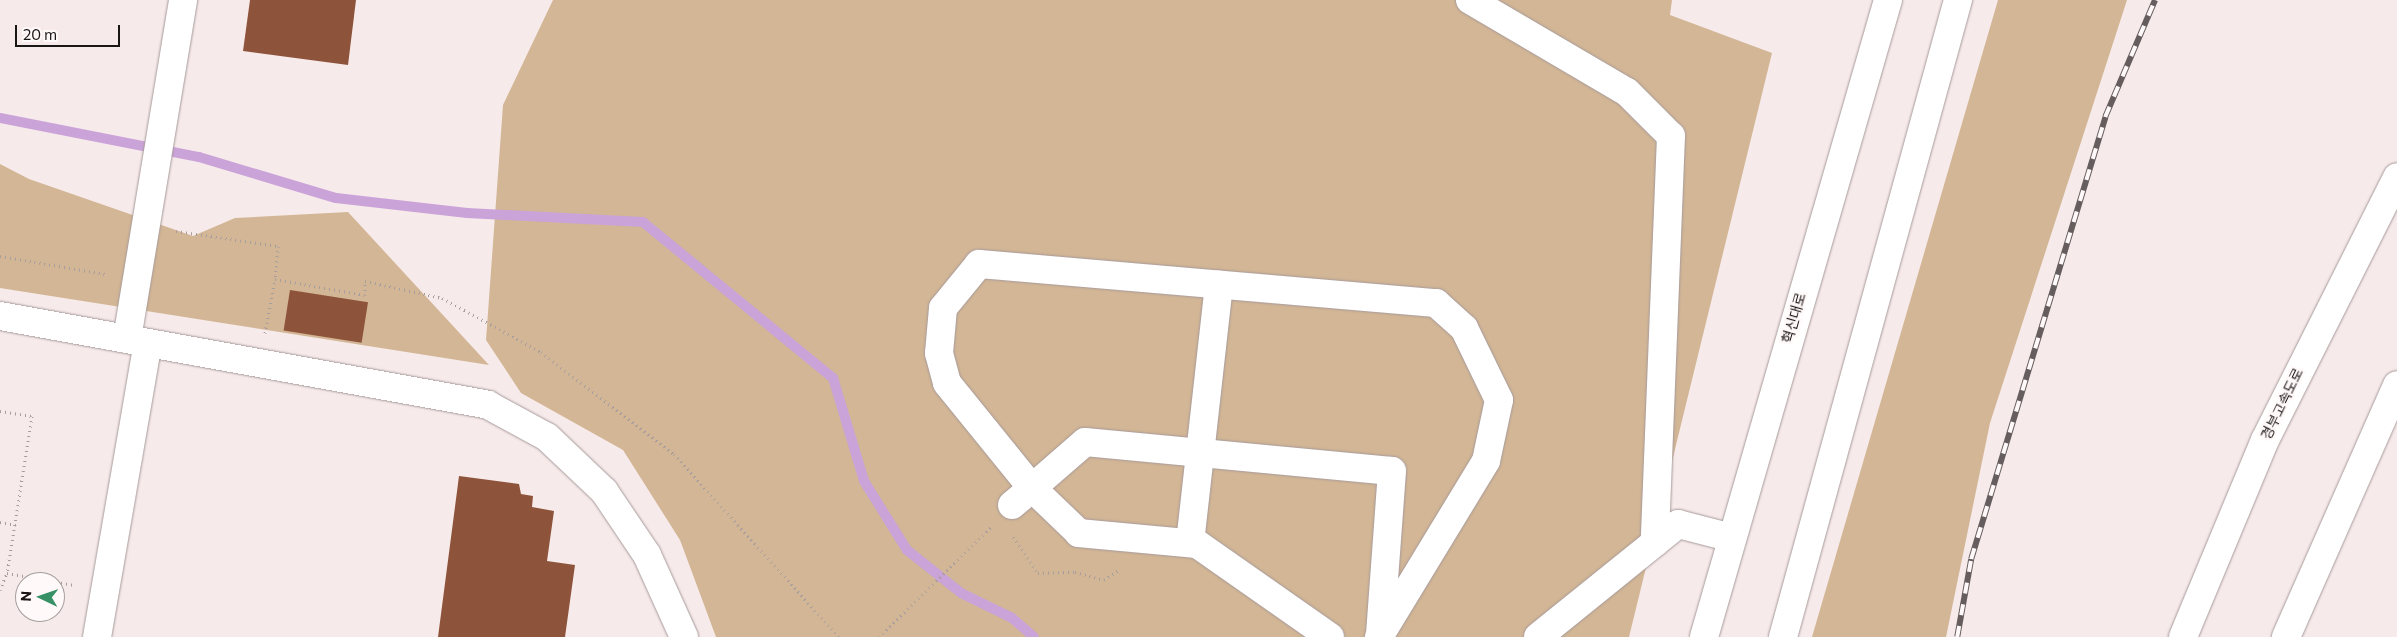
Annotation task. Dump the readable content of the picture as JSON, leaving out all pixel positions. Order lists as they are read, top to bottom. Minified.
{"streets":{"main road":["혁신대로","경부고속도로"]},"scale_bar":"20 m","north":"left"}
